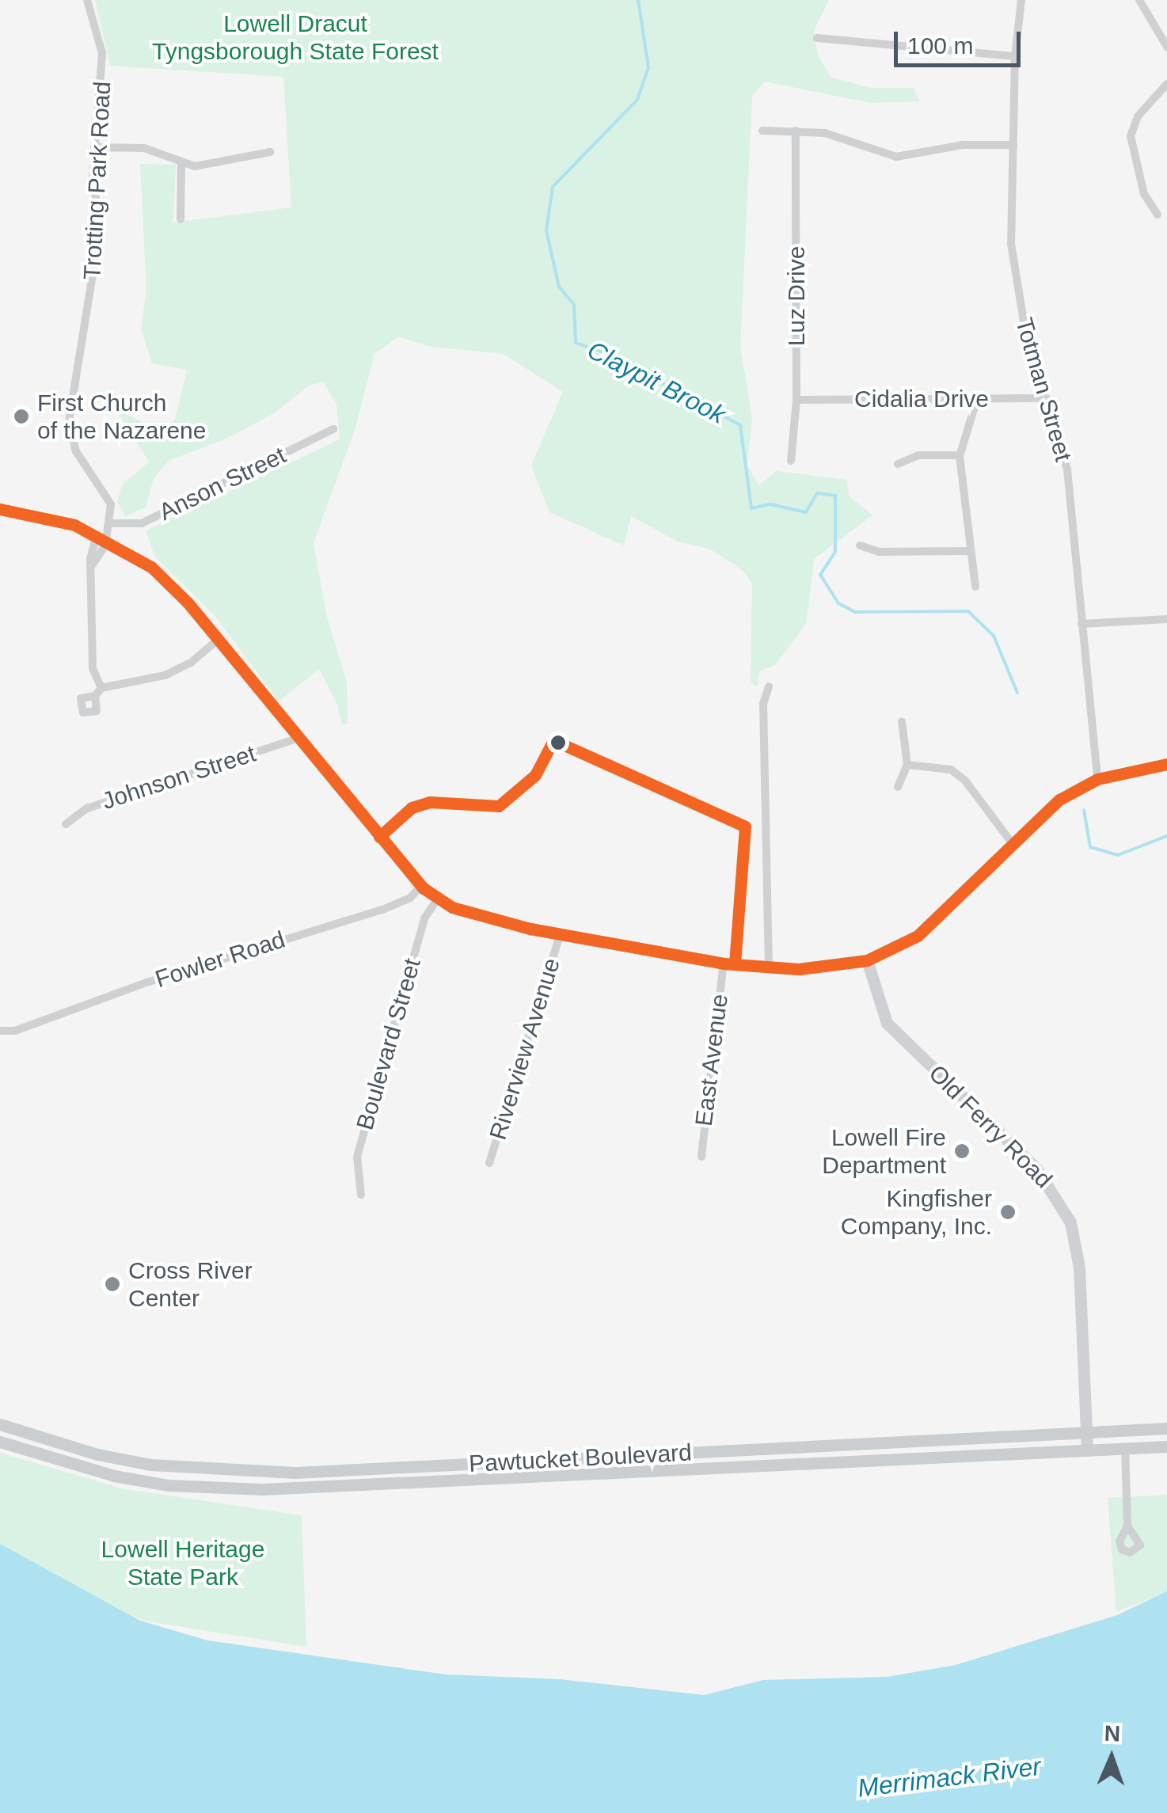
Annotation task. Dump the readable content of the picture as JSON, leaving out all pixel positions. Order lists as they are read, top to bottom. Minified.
{"streets":{"main road":["Old Ferry Road","Pawtucket Boulevard"],"street":["Trotting Park Road","Luz Drive","Totman Street","Cidalia Drive","Anson Street","Johnson Street","Fowler Road","Boulevard Street","Riverview Avenue","East Avenue"]},"crossings":[["Trotting Park Road","Anson Street"],["Luz Drive","Cidalia Drive"],["Totman Street","Cidalia Drive"],["Old Ferry Road","Pawtucket Boulevard"]],"water":["Claypit Brook","Merrimack River"],"parks":["Lowell Dracut Tyngsborough State Forest","Lowell Heritage State Park"],"places":["First Church of the Nazarene","Lowell Fire Department","Kingfisher Company, Inc.","Cross River Center"],"scale_bar":"100 m","north":"top"}
